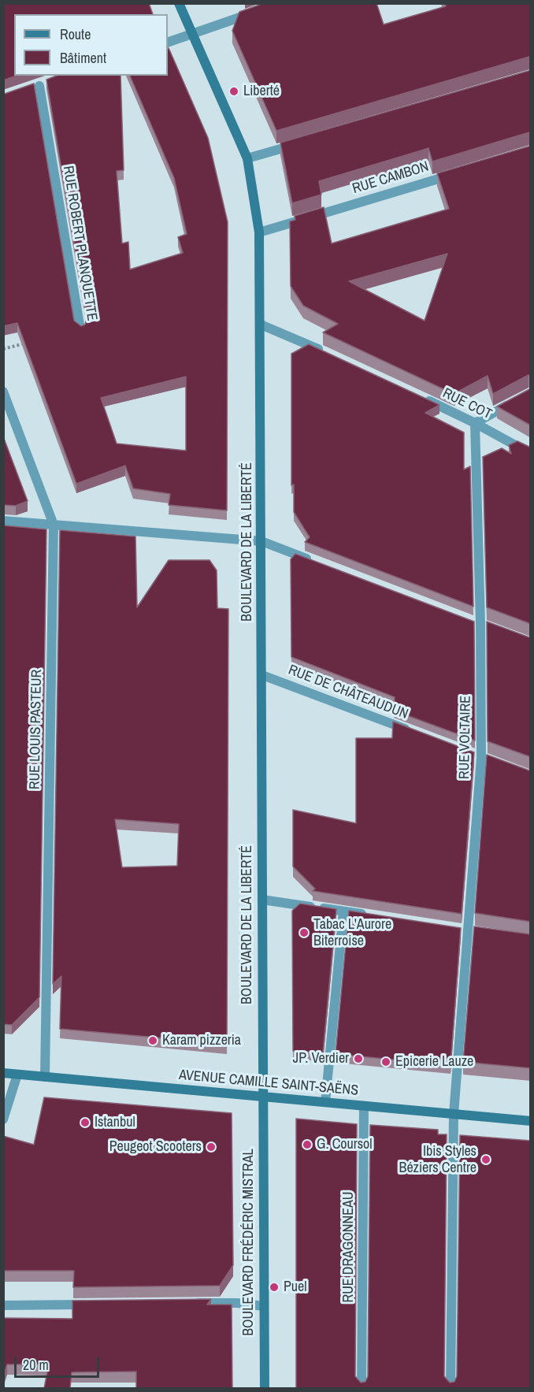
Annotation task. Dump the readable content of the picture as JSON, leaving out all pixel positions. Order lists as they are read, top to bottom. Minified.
{"streets":{"main road":["BOULEVARD DE LA LIBERTÉ","AVENUE CAMILLE SAINT-SAËNS","BOULEVARD FRÉDÉRIC MISTRAL"],"street":["RUE CAMBON","RUE ROBERT PLANQUETTE","RUE COT","RUE DE CHÂTEAUDUN","RUE LOUIS PASTEUR","RUE VOLTAIRE","RUE DRAGONNEAU"]},"crossings":[["RUE CAMBON","BOULEVARD DE LA LIBERTÉ"],["RUE COT","RUE VOLTAIRE"],["BOULEVARD DE LA LIBERTÉ","RUE DE CHÂTEAUDUN"],["BOULEVARD DE LA LIBERTÉ","AVENUE CAMILLE SAINT-SAËNS"],["BOULEVARD DE LA LIBERTÉ","BOULEVARD FRÉDÉRIC MISTRAL"],["RUE LOUIS PASTEUR","AVENUE CAMILLE SAINT-SAËNS"],["RUE VOLTAIRE","AVENUE CAMILLE SAINT-SAËNS"],["AVENUE CAMILLE SAINT-SAËNS","BOULEVARD FRÉDÉRIC MISTRAL"],["AVENUE CAMILLE SAINT-SAËNS","RUE DRAGONNEAU"]],"places":["Liberté","Tabac L'Aurore Biterroise","Karam pizzeria","JP. Verdier","Epicerie Lauze","Istanbul","G. Coursol","Peugeot Scooters","Ibis Styles Béziers Centre","Puel"],"legend":["Route","Bâtiment"],"scale_bar":"20 m"}
